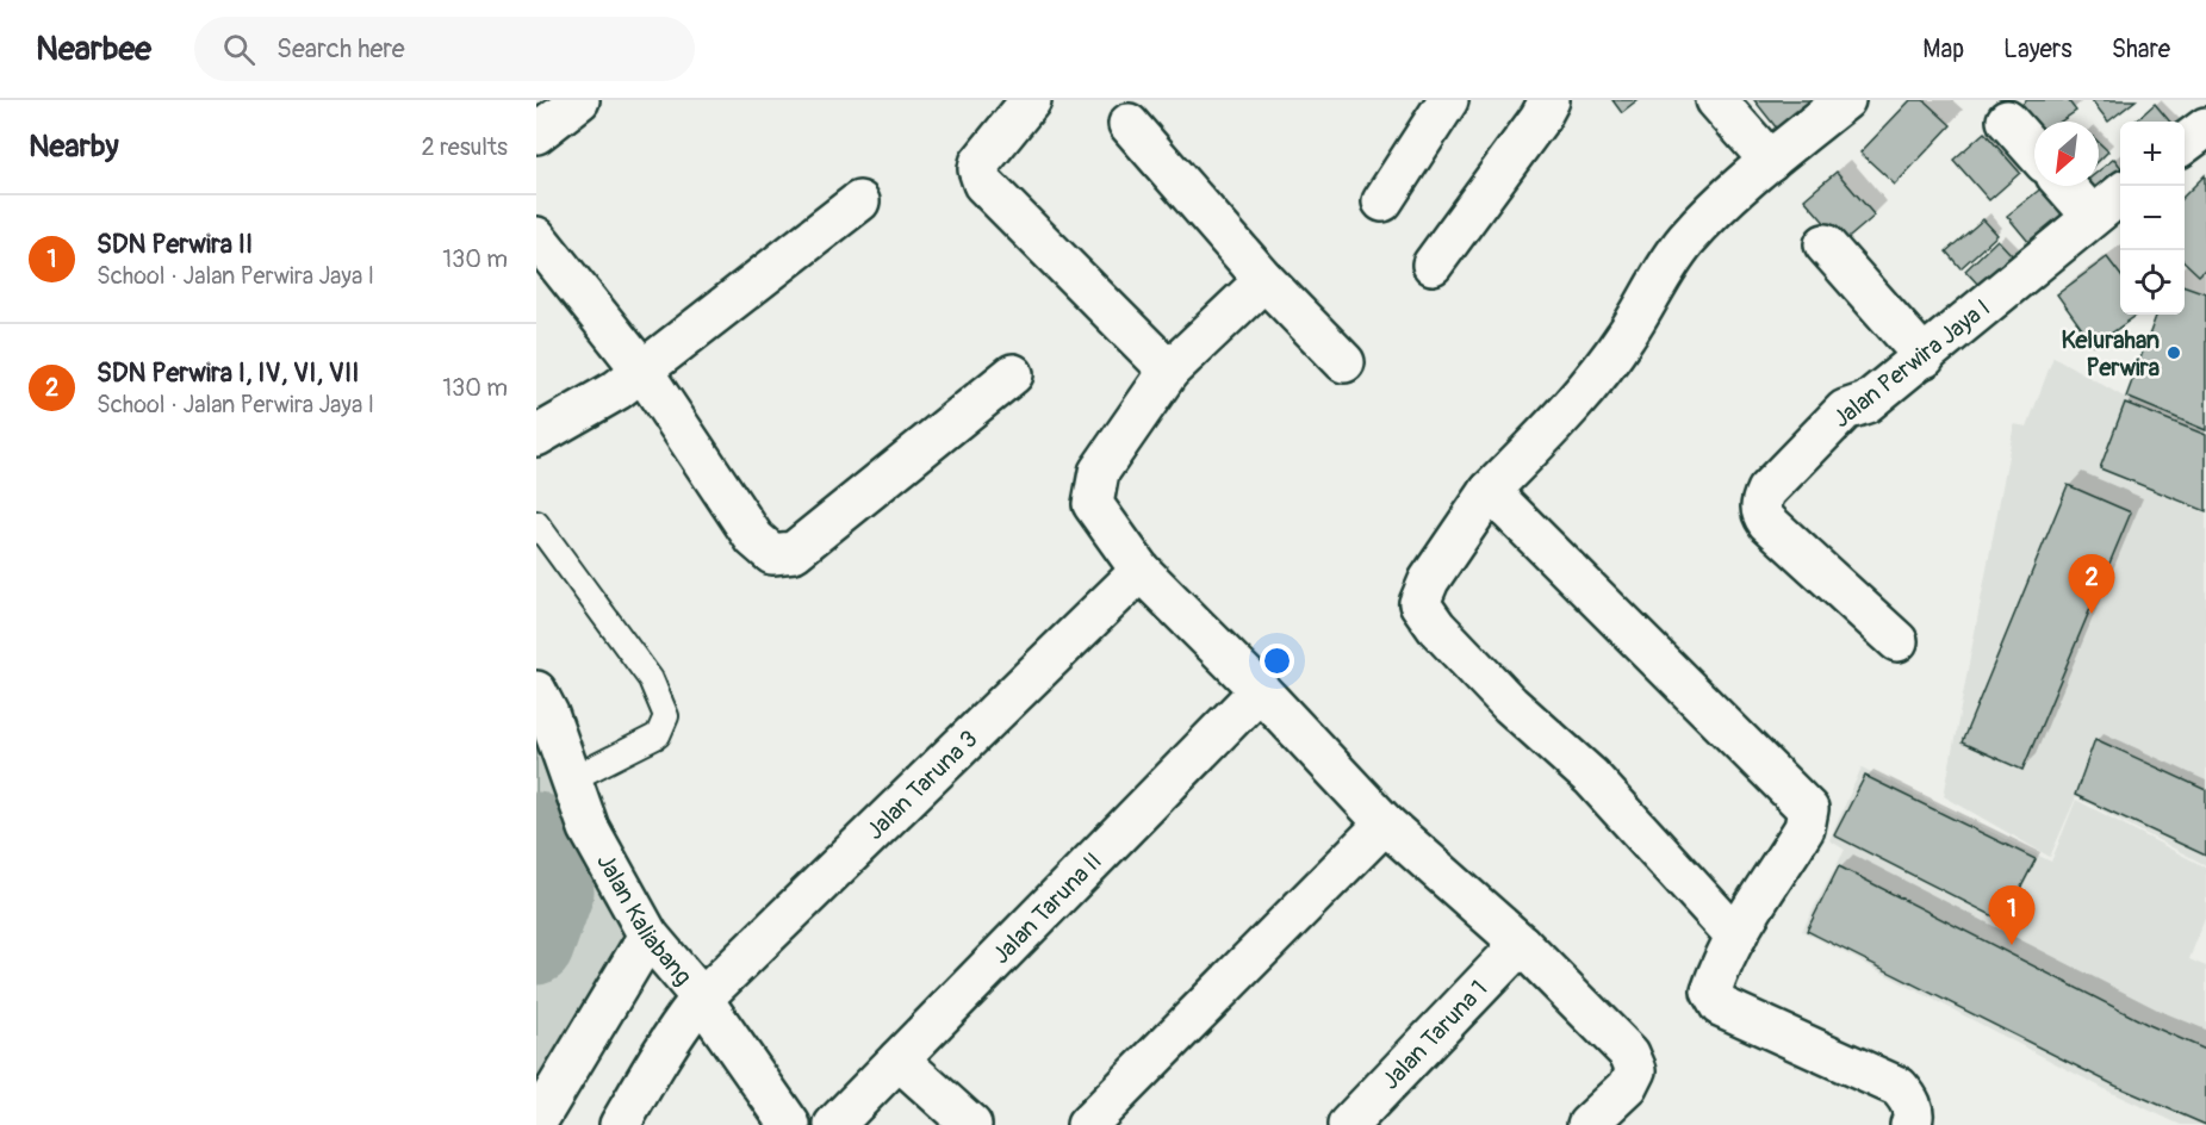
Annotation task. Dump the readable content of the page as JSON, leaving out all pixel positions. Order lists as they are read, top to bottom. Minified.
{"streets":{"street":["Jalan Perwira Jaya I","Jalan Taruna 3","Jalan Taruna II","Jalan Kaliabang","Jalan Taruna 1"]},"crossings":[["Jalan Taruna 3","Jalan Kaliabang"]],"places":["Kelurahan Perwira"],"north":"bottom left","page":{"header":"Nearbee","search":"Search here","nav":["Map","Layers","Share"],"heading":["Nearby","2 results"],"map_buttons":["+","−"],"list":[{"mark":"1","name":"SDN Perwira II","note":"School · Jalan Perwira Jaya I","value":"130 m"},{"mark":"2","name":"SDN Perwira I, IV, VI, VII","note":"School · Jalan Perwira Jaya I","value":"130 m"}],"pins":["2","1"]}}
